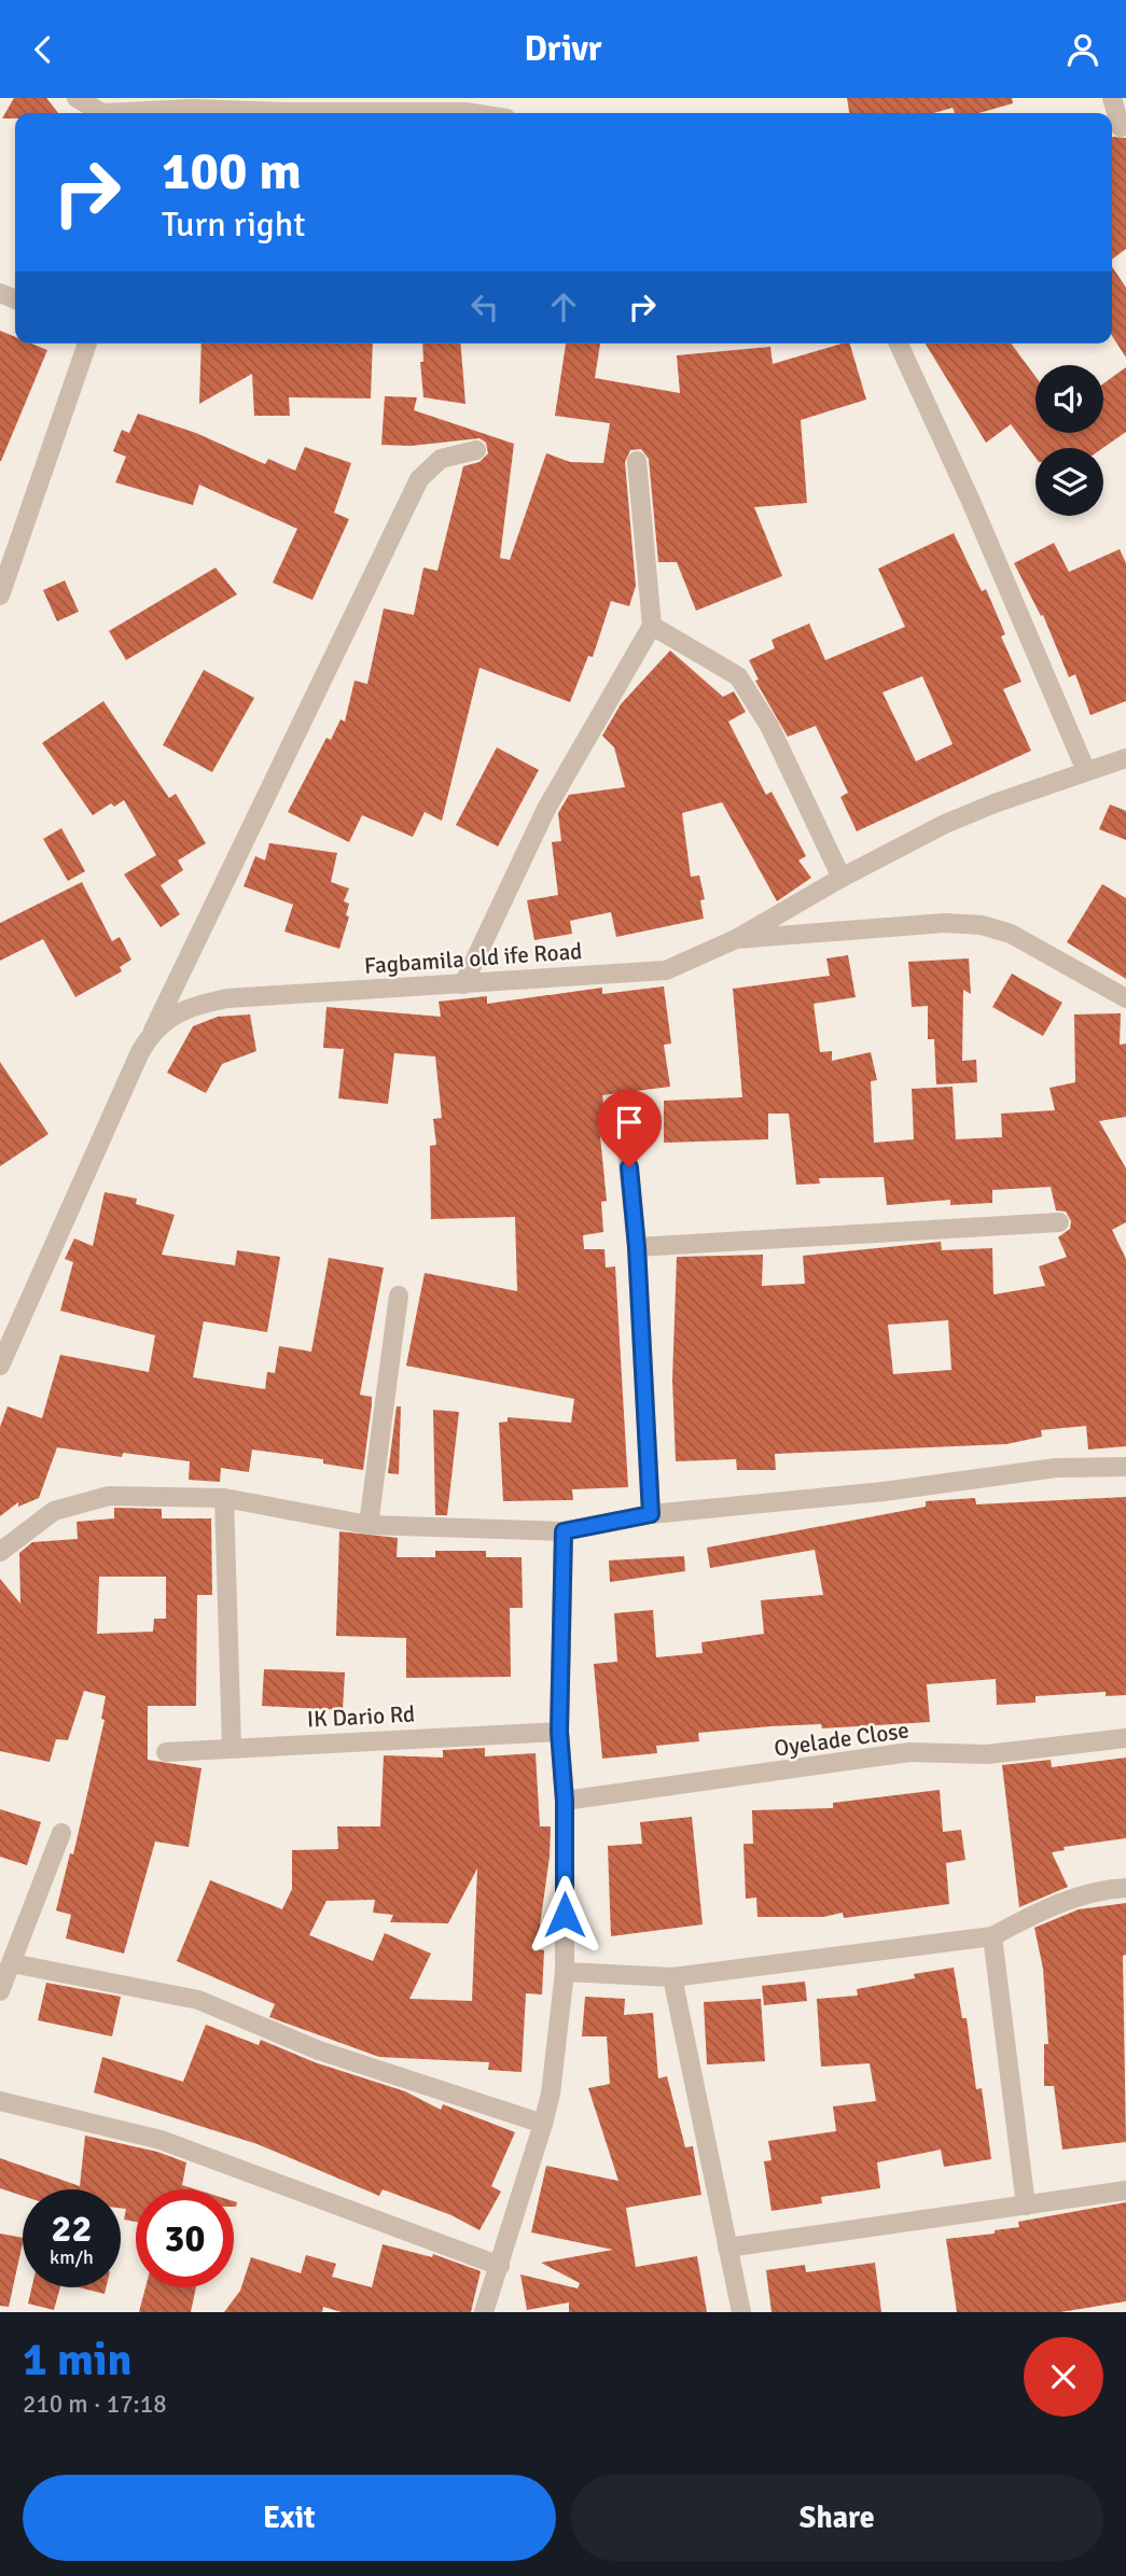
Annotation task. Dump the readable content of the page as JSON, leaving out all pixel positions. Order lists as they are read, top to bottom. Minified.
{"streets":{"street":["Fagbamila old ife Road","IK Dario Rd","Oyelade Close"]},"page":{"header":"Drivr","turn":["100 m","Turn right"],"speed":"22 km/h","limit":"30","heading":["1 min","210 m · 17:18"],"buttons":["Exit","Share"]}}
